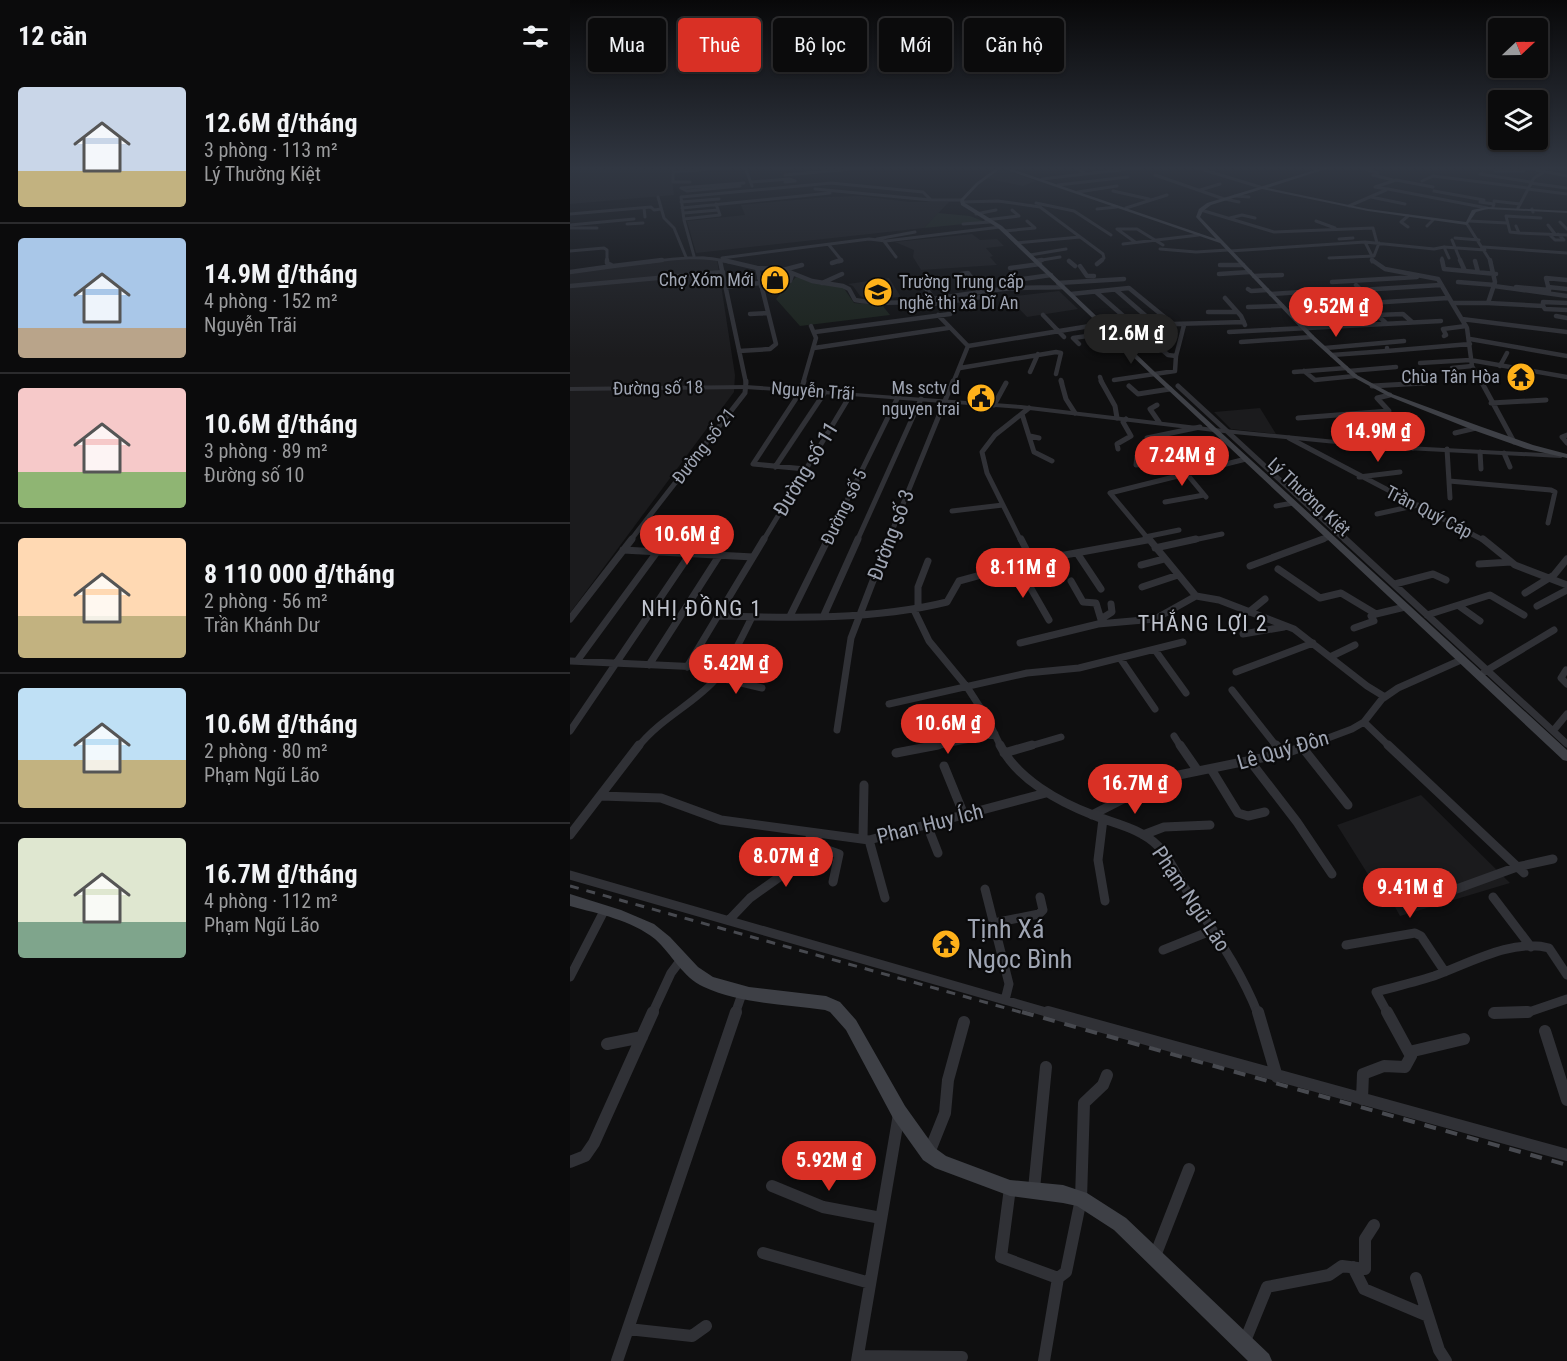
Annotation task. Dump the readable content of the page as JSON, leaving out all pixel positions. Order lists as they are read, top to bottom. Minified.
{"streets":{"main road":["Lý Thường Kiệt"],"street":["Đường số 18","Nguyễn Trãi","Đường số 21","Đường số 11","Đường số 5","Trần Quý Cáp","Đường số 3","Lê Quý Đôn","Phan Huy Ích","Phạm Ngũ Lão"]},"crossings":[["Đường số 18","Nguyễn Trãi"],["Đường số 18","Đường số 21"],["Nguyễn Trãi","Đường số 21"],["Nguyễn Trãi","Đường số 11"],["Nguyễn Trãi","Lý Thường Kiệt"],["Nguyễn Trãi","Đường số 5"],["Nguyễn Trãi","Trần Quý Cáp"],["Nguyễn Trãi","Đường số 3"],["Lý Thường Kiệt","Lê Quý Đôn"],["Lê Quý Đôn","Phạm Ngũ Lão"],["Phan Huy Ích","Phạm Ngũ Lão"]],"districts":["NHỊ ĐỒNG 1","THẮNG LỢI 2"],"places":{"shop":["Chợ Xóm Mới"],"school or university":["Trường Trung cấp nghề thị xã Dĩ An"],"temple":["Chùa Tân Hòa","Tịnh Xá Ngọc Bình"],"public building":["Ms sctv d nguyen trai"]},"north":"right","page":{"heading":"12 căn","chip":["Mua","Thuê","Bộ lọc","Mới","Căn hộ"],"list":[{"name":"12.6M ₫/tháng","note":"3 phòng · 113 m² · Lý Thường Kiệt"},{"name":"14.9M ₫/tháng","note":"4 phòng · 152 m² · Nguyễn Trãi"},{"name":"10.6M ₫/tháng","note":"3 phòng · 89 m² · Đường số 10"},{"name":"8 110 000 ₫/tháng","note":"2 phòng · 56 m² · Trần Khánh Dư"},{"name":"10.6M ₫/tháng","note":"2 phòng · 80 m² · Phạm Ngũ Lão"},{"name":"16.7M ₫/tháng","note":"4 phòng · 112 m² · Phạm Ngũ Lão"}],"price":["9.52M ₫","12.6M ₫","14.9M ₫","7.24M ₫","10.6M ₫","8.11M ₫","5.42M ₫","10.6M ₫","16.7M ₫","8.07M ₫","9.41M ₫","5.92M ₫"]}}
